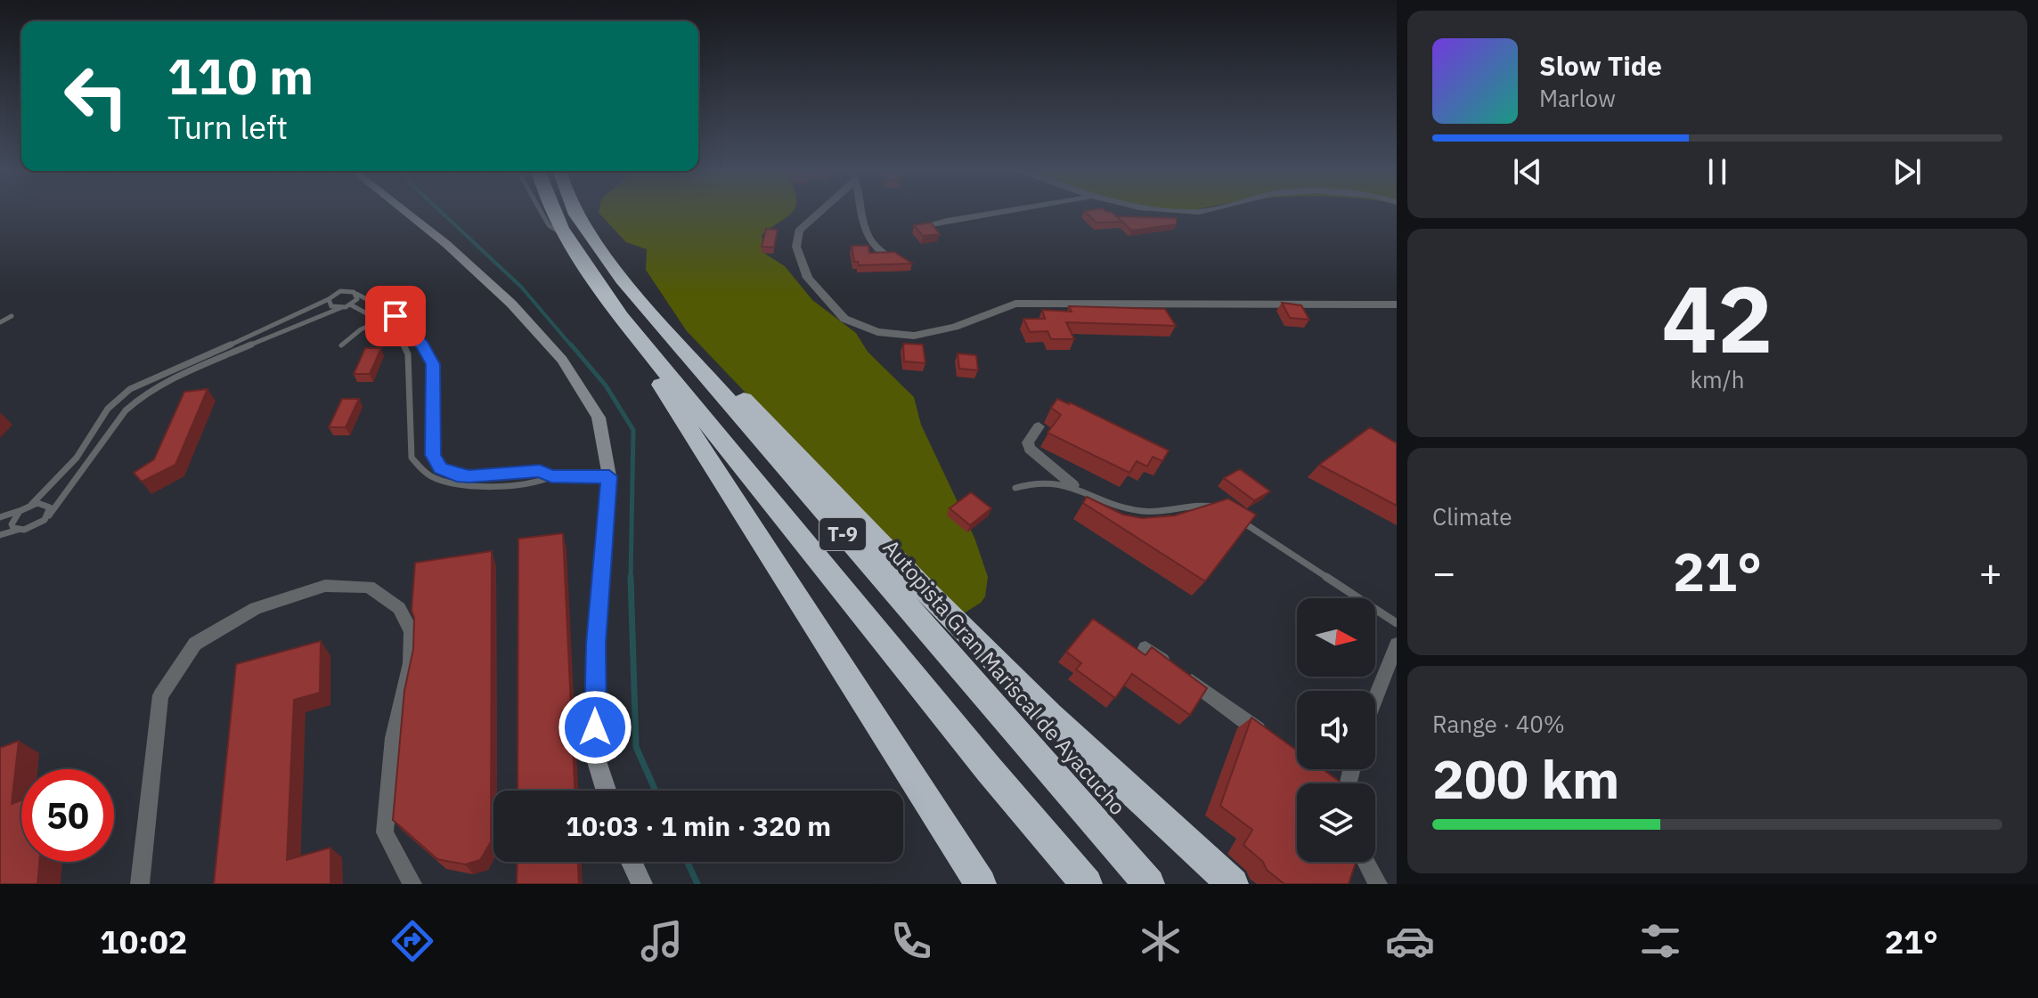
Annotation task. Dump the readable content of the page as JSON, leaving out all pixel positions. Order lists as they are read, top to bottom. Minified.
{"streets":{"highway":["T-9","Autopista Gran Mariscal de Ayacucho"]},"north":"right","page":{"turn":["110 m","Turn left"],"song":["Slow Tide","Marlow"],"tile":[["42","km/h"],"Climate",["Range · 40%","200 km"]],"heat":["−","21°","+"],"limit":"50","trip":"10:03 · 1 min · 320 m","tabs":["10:02","21°"]}}
